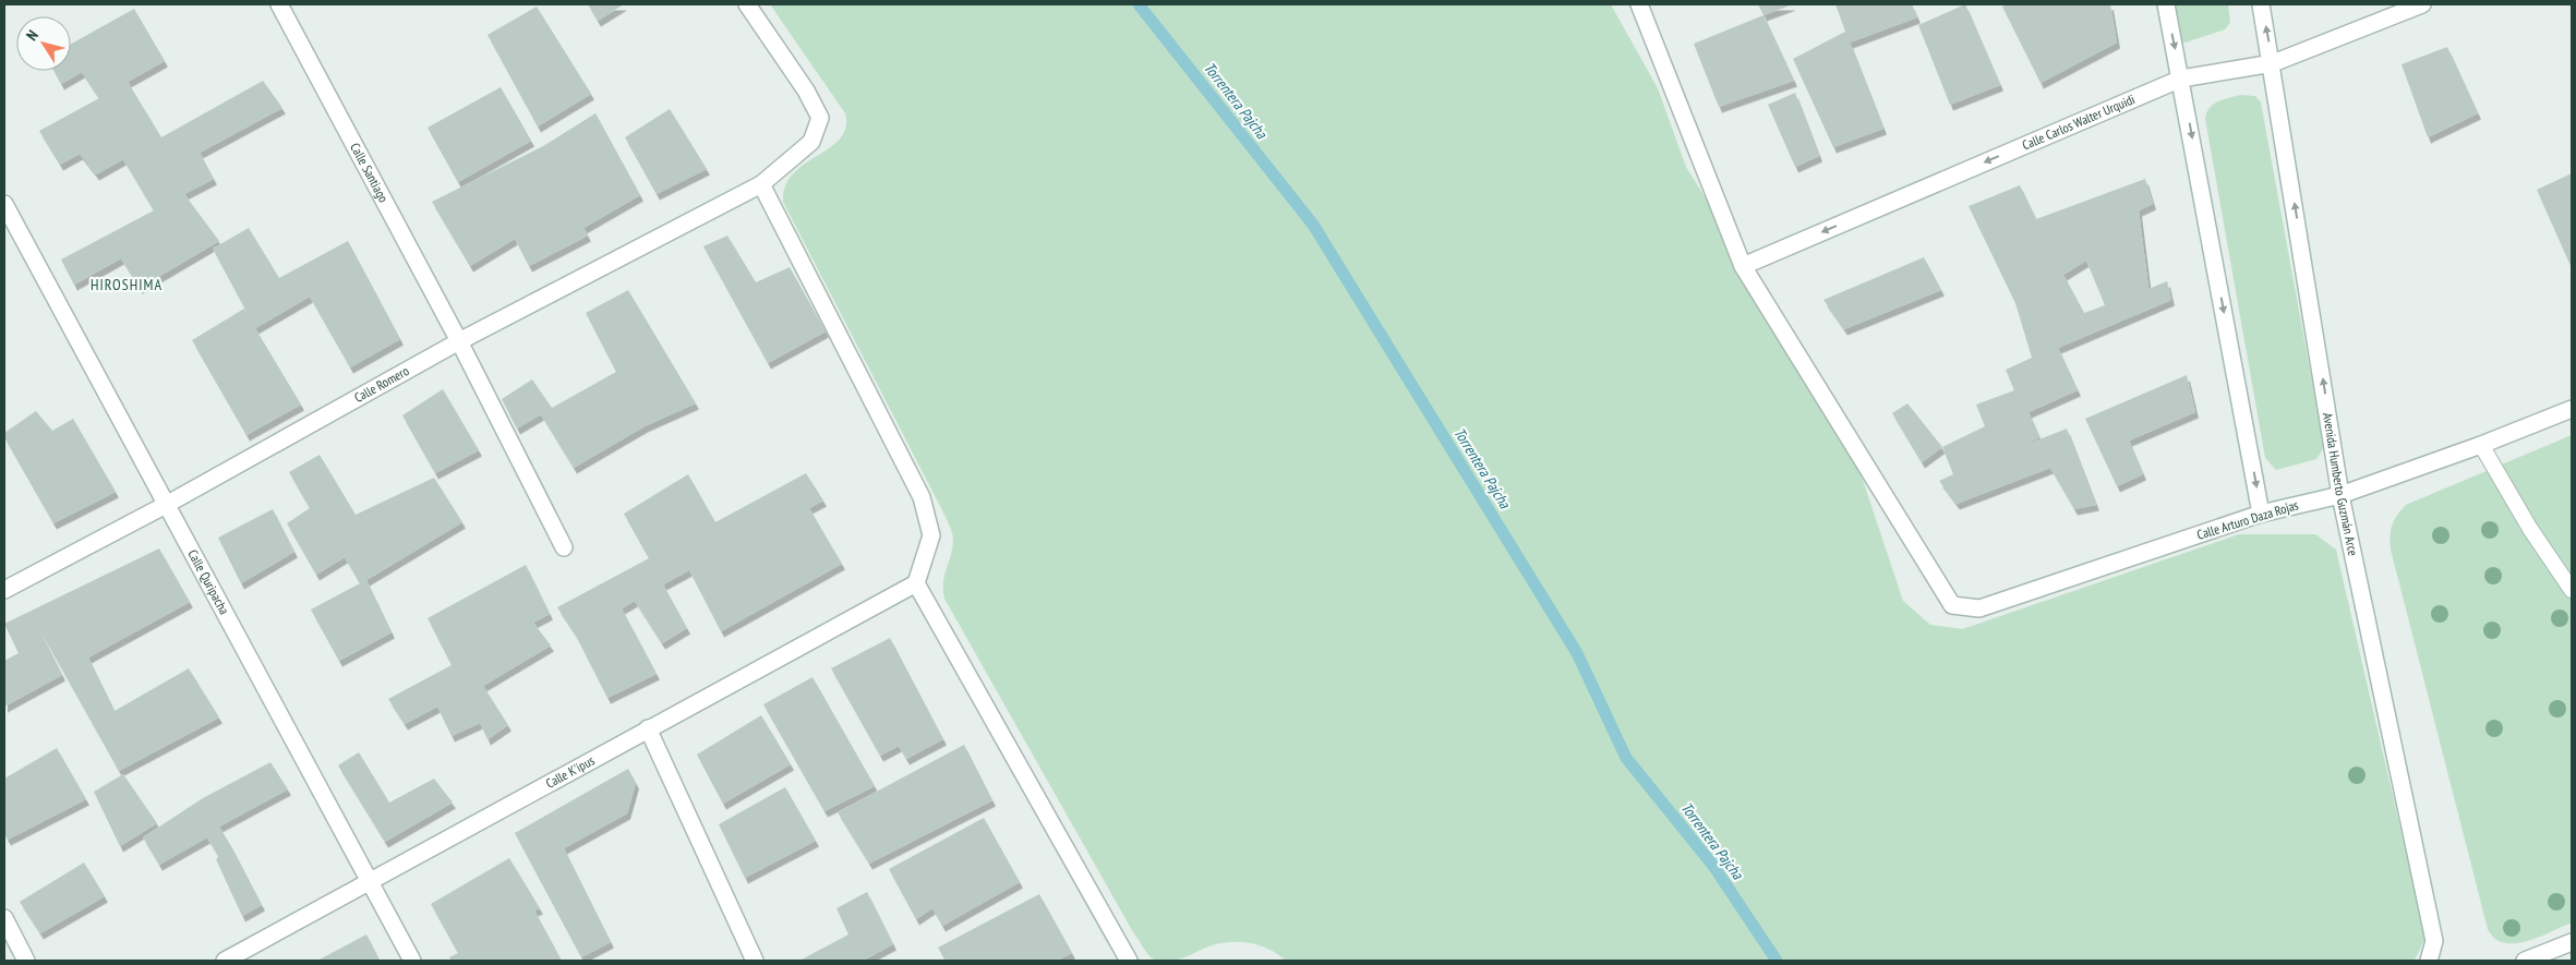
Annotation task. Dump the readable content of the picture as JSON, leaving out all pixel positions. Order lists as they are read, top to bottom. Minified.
{"streets":{"street":["Calle Carlos Walter Urquidi","Calle Santiago","Calle Romero","Avenida Humberto Guzmán Arce","Calle Arturo Daza Rojas","Calle Quripacha","Calle K'ipus"]},"crossings":[["Calle Carlos Walter Urquidi","Avenida Humberto Guzmán Arce"],["Calle Carlos Walter Urquidi","Calle Arturo Daza Rojas"],["Calle Santiago","Calle Romero"],["Calle Romero","Calle Quripacha"],["Avenida Humberto Guzmán Arce","Calle Arturo Daza Rojas"],["Calle Quripacha","Calle K'ipus"]],"one_way":["Calle Carlos Walter Urquidi"],"districts":["HIROSHIMA"],"water":["Torrentera Pajcha"],"north":"top left"}
